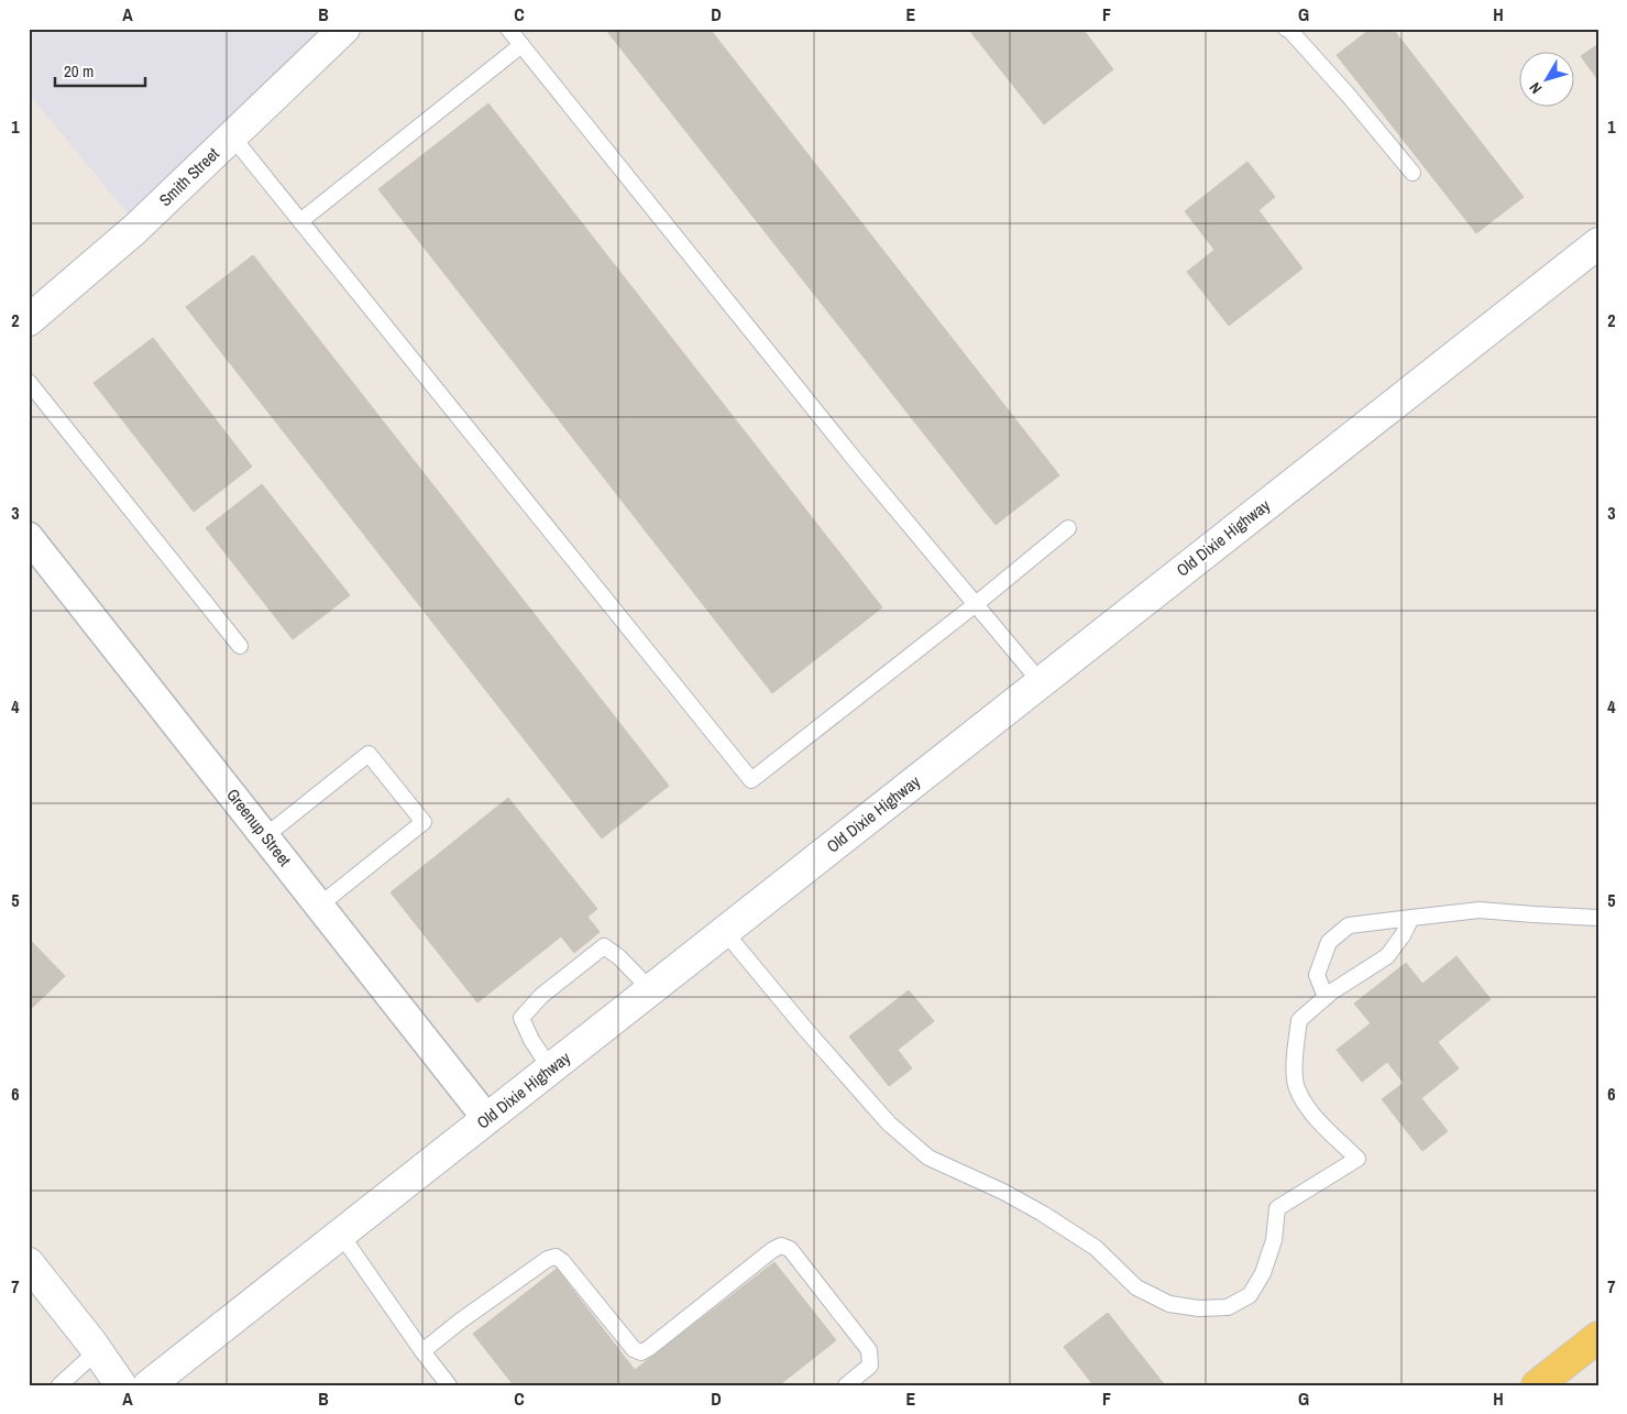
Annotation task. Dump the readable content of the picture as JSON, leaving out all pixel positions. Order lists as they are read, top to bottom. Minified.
{"streets":{"street":["Smith Street","Old Dixie Highway","Greenup Street"]},"crossings":[["Old Dixie Highway","Greenup Street"]],"scale_bar":"20 m","north":"bottom left","grid":{"columns":["A","B","C","D","E","F","G","H"],"rows":["1","2","3","4","5","6","7"]}}
